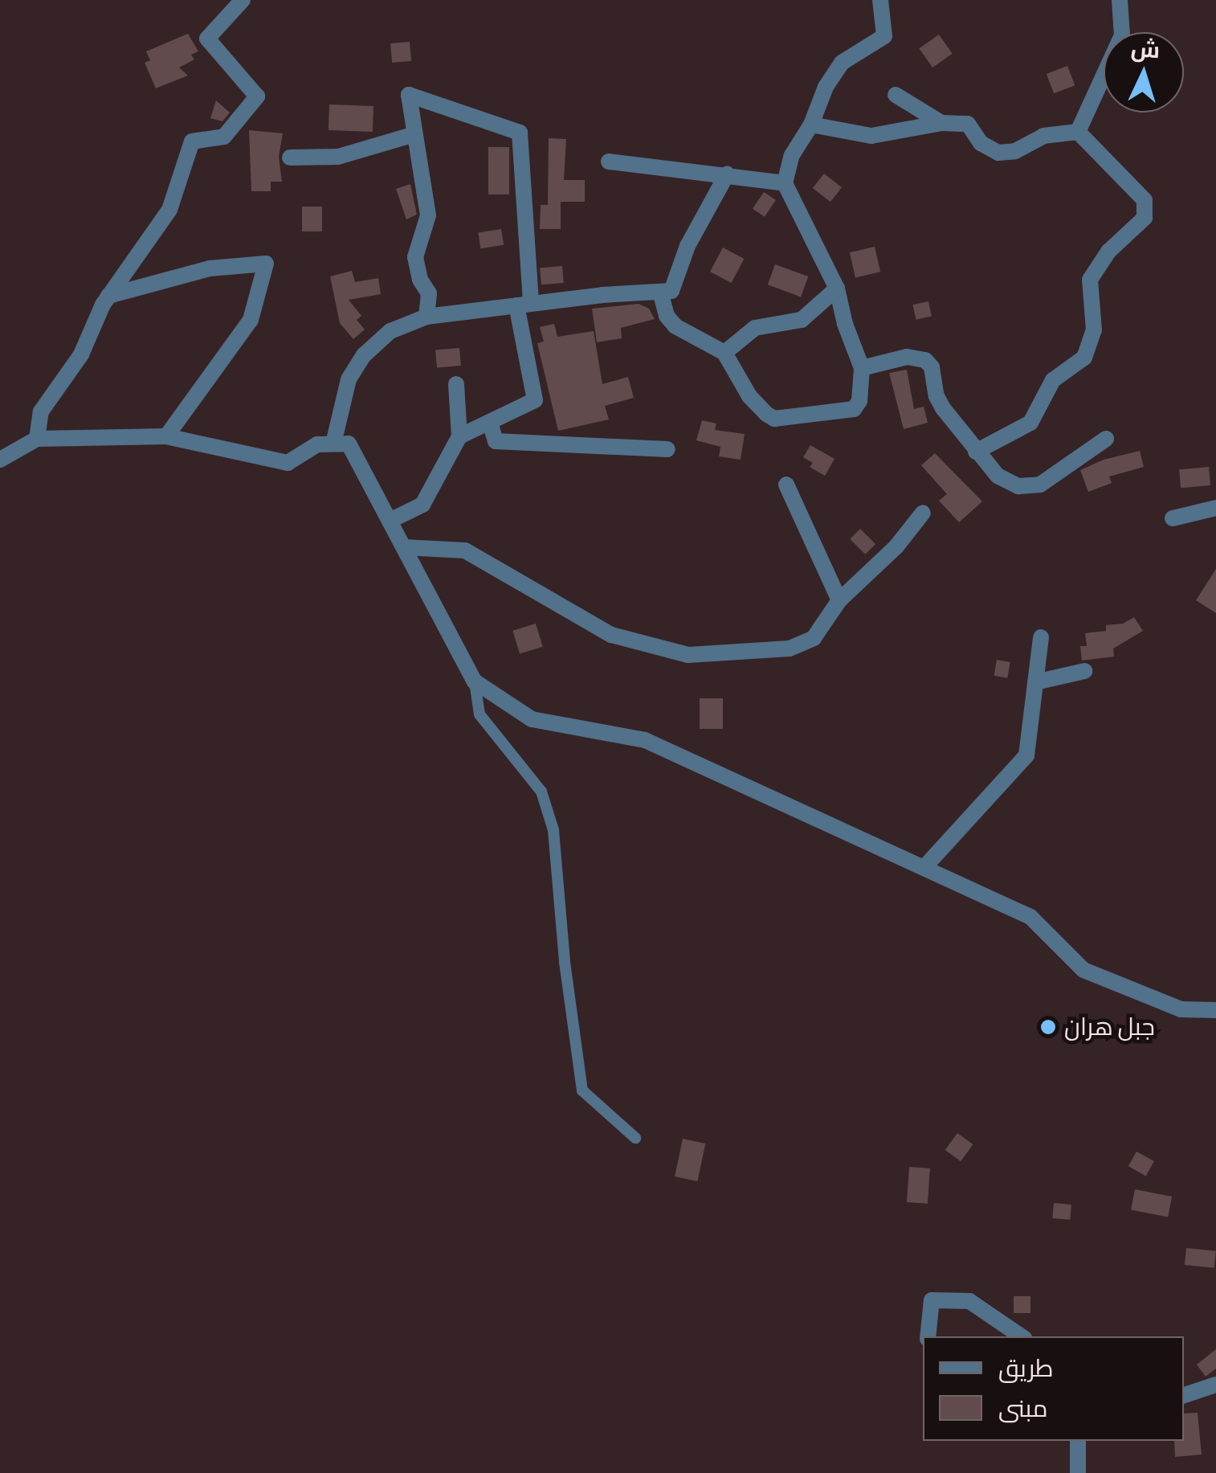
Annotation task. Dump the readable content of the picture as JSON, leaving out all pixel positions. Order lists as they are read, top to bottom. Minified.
{"places":["جبل هران"],"legend":["طريق","مبنى"],"north":"top"}
